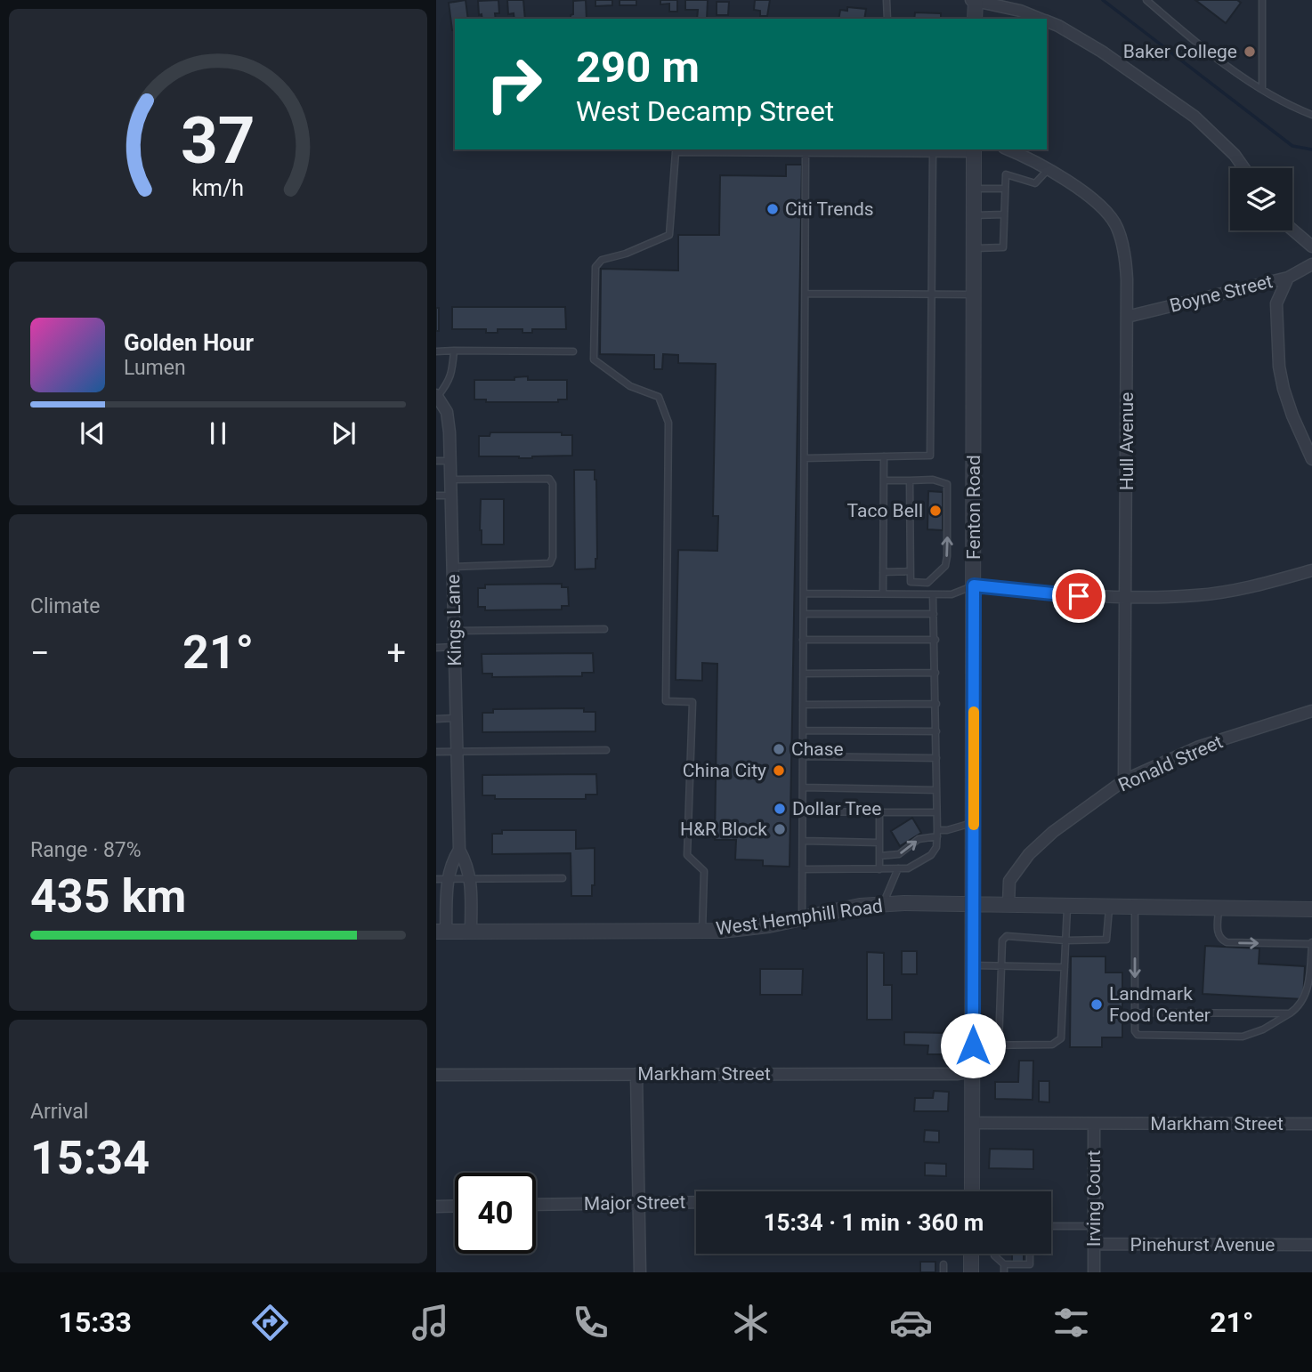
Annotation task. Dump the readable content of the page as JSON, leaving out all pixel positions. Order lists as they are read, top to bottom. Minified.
{"streets":{"street":["Boyne Street","Hull Avenue","Fenton Road","Kings Lane","Ronald Street","West Hemphill Road","Markham Street","Irving Court","Major Street","Pinehurst Avenue"]},"crossings":[["Boyne Street","Hull Avenue"],["Hull Avenue","Ronald Street"],["Fenton Road","West Hemphill Road"],["Fenton Road","Markham Street"],["Kings Lane","West Hemphill Road"],["Ronald Street","West Hemphill Road"],["Markham Street","Irving Court"],["Irving Court","Pinehurst Avenue"]],"places":["Baker College","Citi Trends","Taco Bell","Chase","China City","Dollar Tree","H&R Block","Landmark Food Center"],"page":{"turn":["290 m","West Decamp Street"],"song":["Golden Hour","Lumen"],"tile":["Climate",["Range · 87%","435 km"],["Arrival","15:34"]],"heat":["−","21°","+"],"limit":"40","trip":"15:34 · 1 min · 360 m","tabs":["15:33","21°"],"gauge":["37","km/h"]}}
